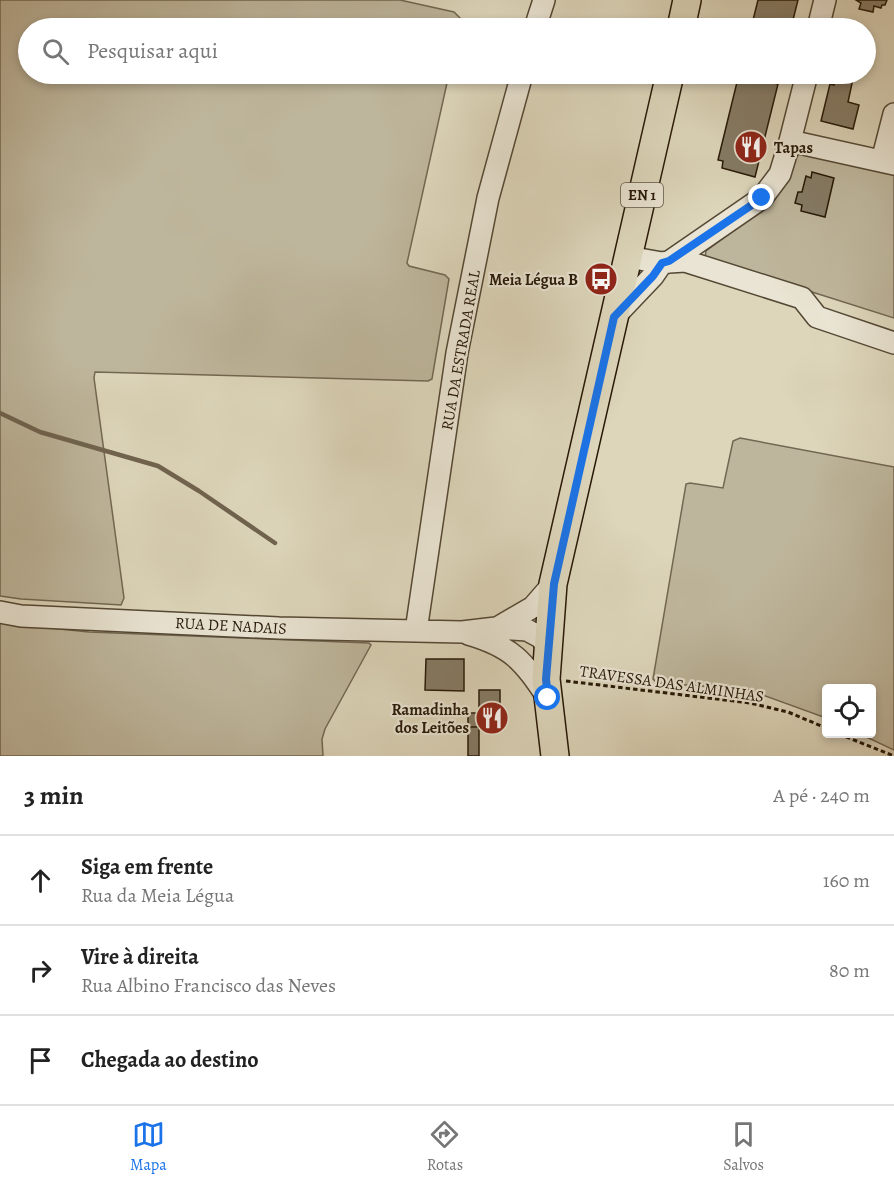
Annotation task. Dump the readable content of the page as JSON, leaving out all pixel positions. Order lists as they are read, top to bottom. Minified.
{"streets":{"main road":["EN 1"],"street":["RUA DA ESTRADA REAL","RUA DE NADAIS"],"path":["TRAVESSA DAS ALMINHAS"]},"crossings":[["EN 1","RUA DE NADAIS"],["EN 1","TRAVESSA DAS ALMINHAS"],["RUA DA ESTRADA REAL","RUA DE NADAIS"],["RUA DE NADAIS","TRAVESSA DAS ALMINHAS"]],"places":{"restaurant":["Tapas","Ramadinha dos Leitões"],"bus stop":["Meia Légua B"]},"page":{"search":"Pesquisar aqui","heading":["3 min","A pé · 240 m"],"list":[["Siga em frente","Rua da Meia Légua","160 m"],["Vire à direita","Rua Albino Francisco das Neves","80 m"],"Chegada ao destino"],"nav":["Mapa","Rotas","Salvos"]}}
